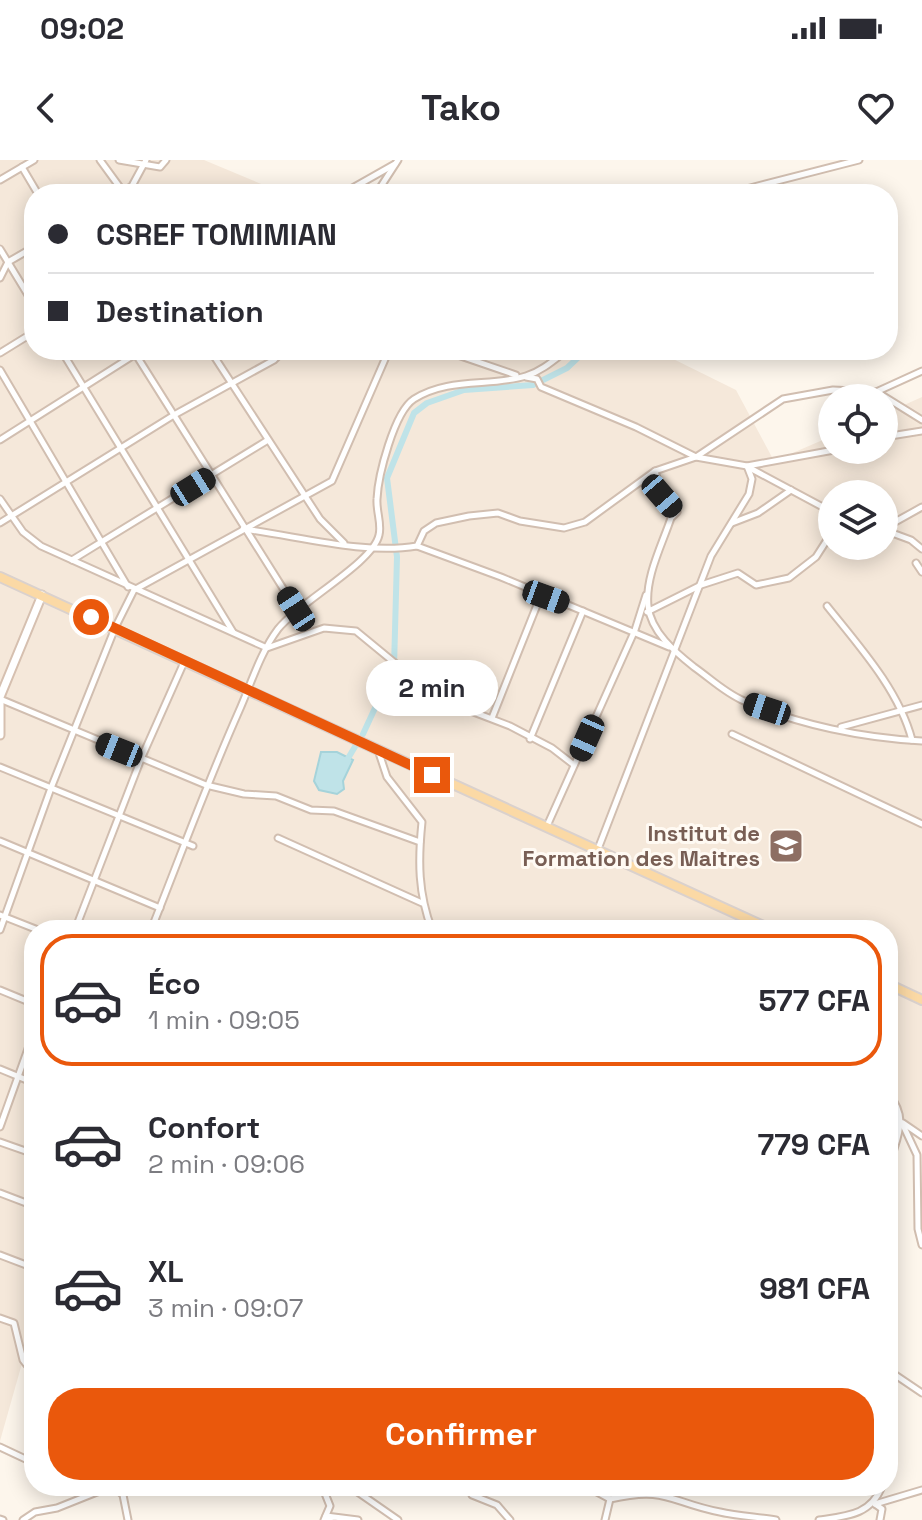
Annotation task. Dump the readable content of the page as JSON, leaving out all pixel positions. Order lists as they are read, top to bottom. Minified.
{"places":{"school or university":["Institut de Formation des Maitres"]},"page":{"status":"09:02","header":"Tako","banner":["CSREF TOMIMIAN","Destination"],"bubble":"2 min","list":[{"name":"Éco","note":"1 min · 09:05","value":"577 CFA"},{"name":"Confort","note":"2 min · 09:06","value":"779 CFA"},{"name":"XL","note":"3 min · 09:07","value":"981 CFA"}],"buttons":"Confirmer"}}
